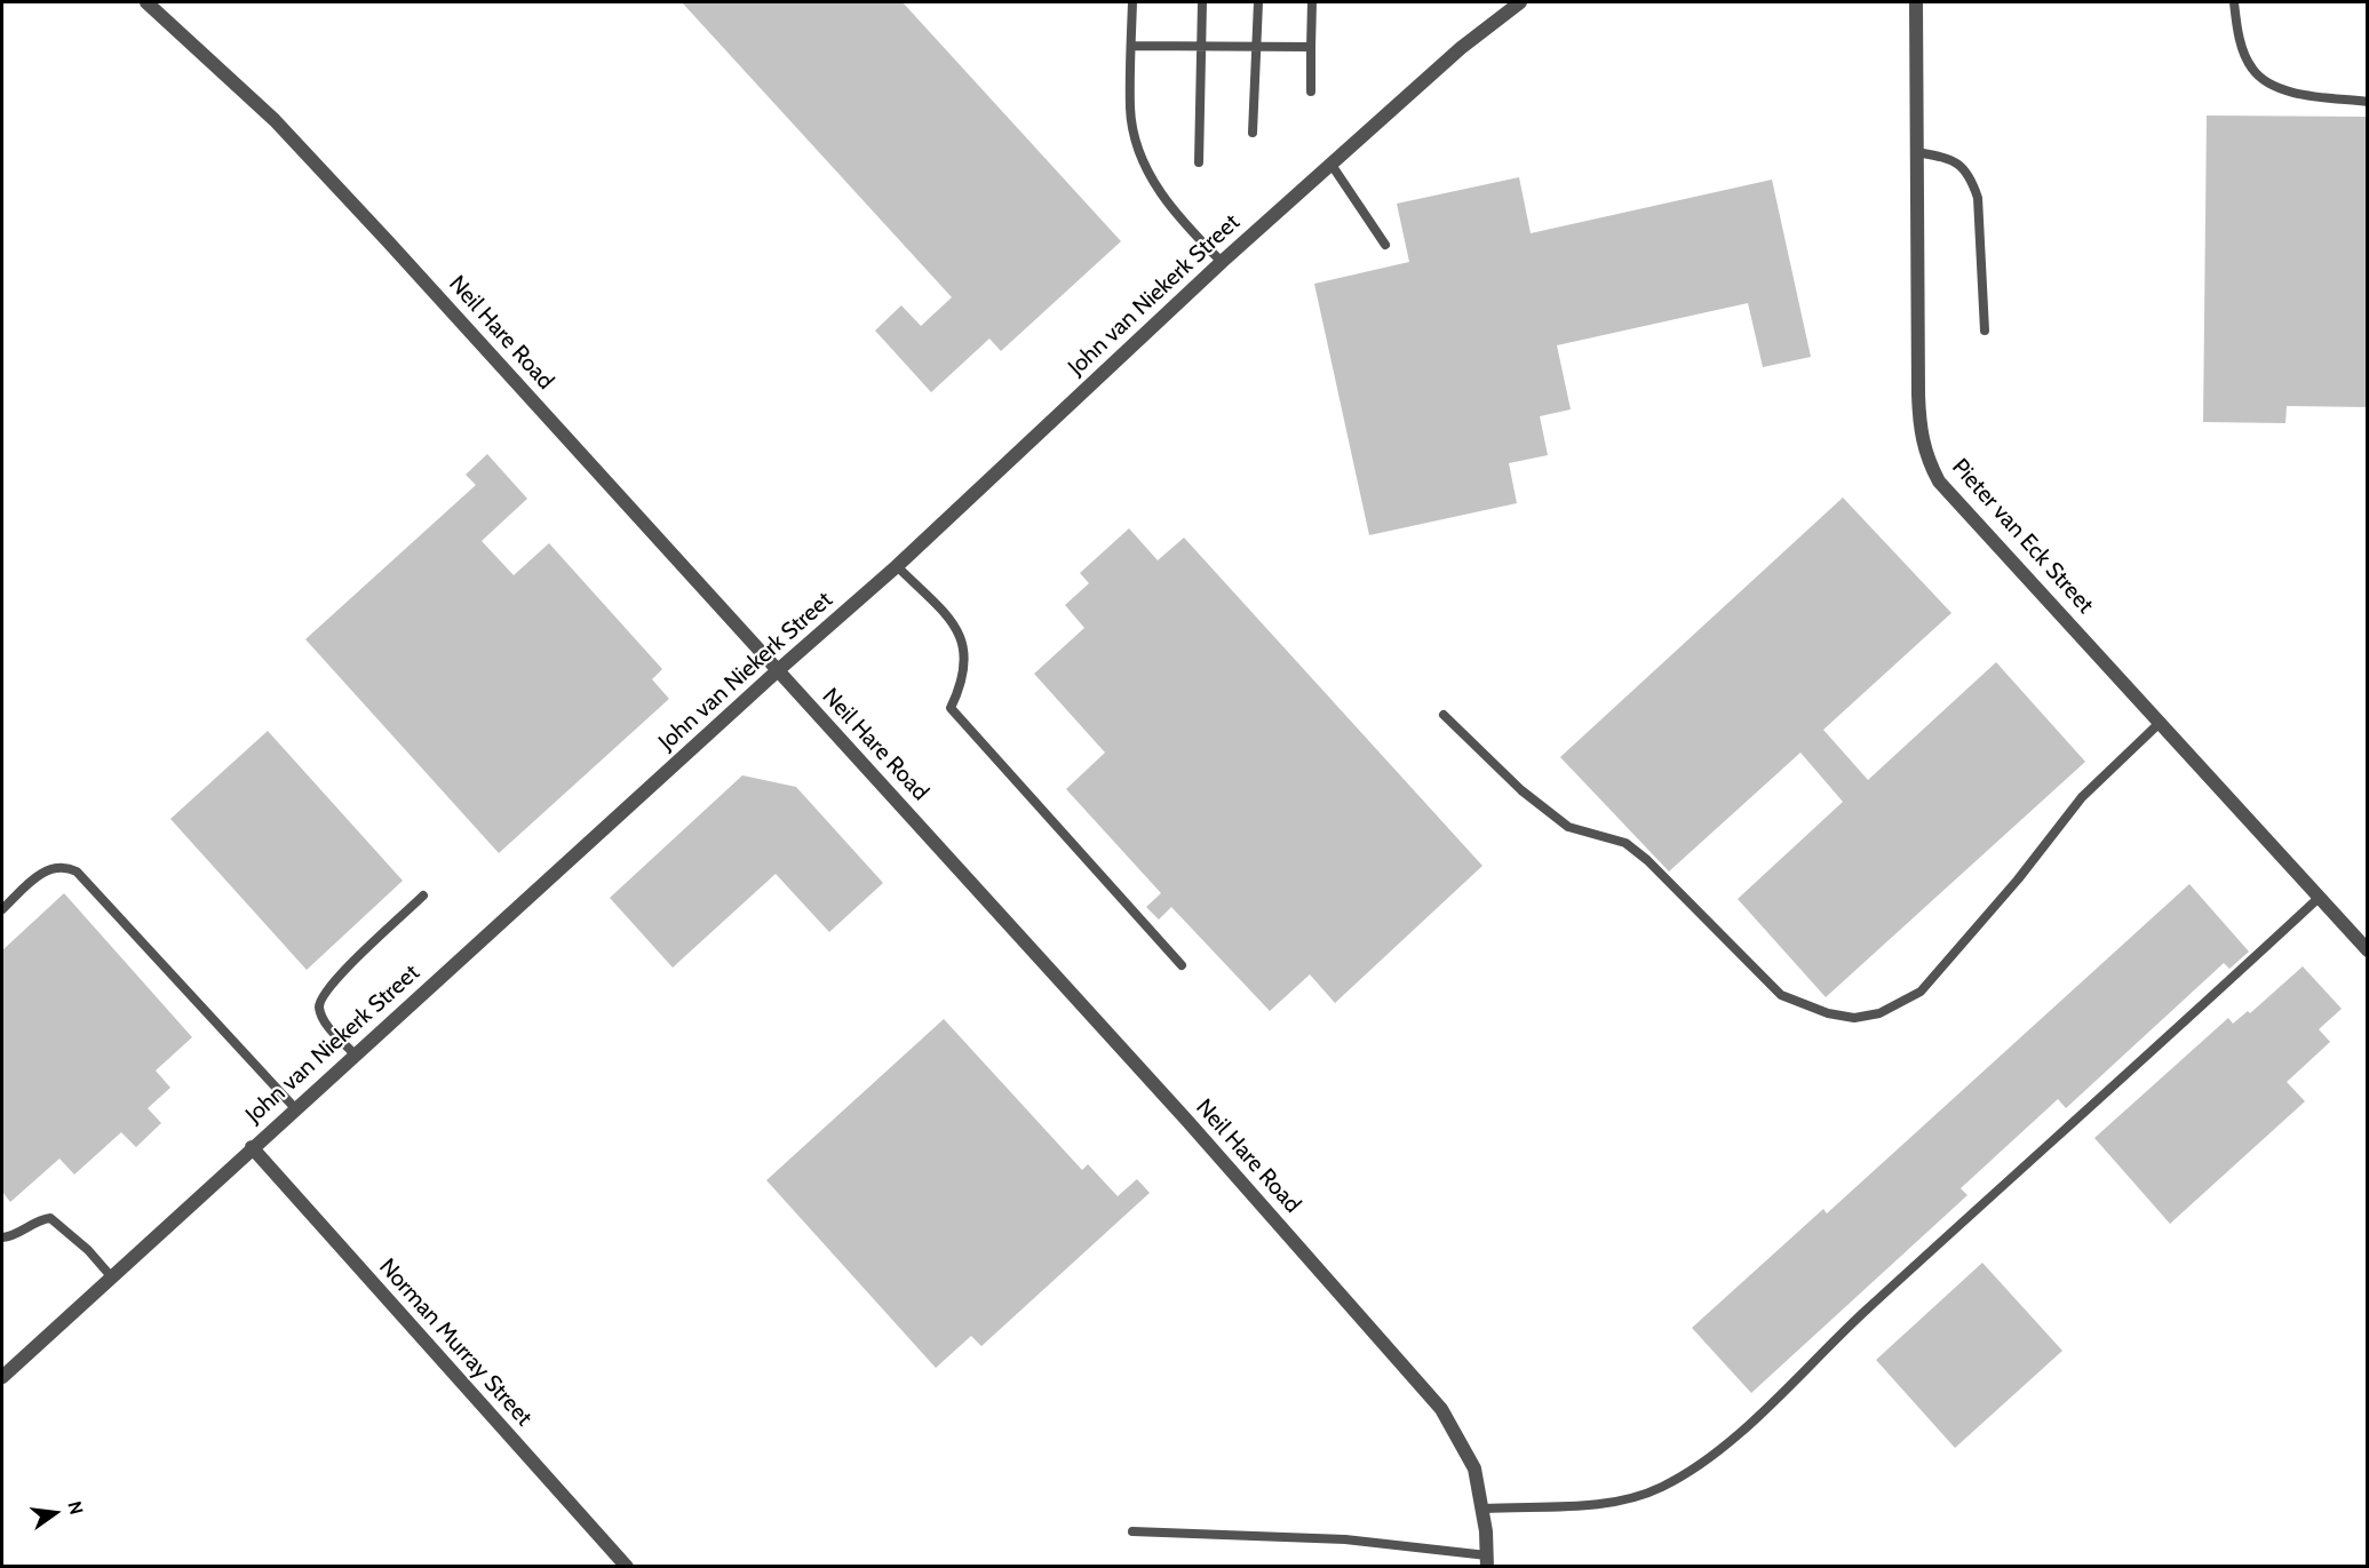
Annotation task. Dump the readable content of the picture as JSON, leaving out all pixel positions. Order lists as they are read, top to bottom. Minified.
{"streets":{"street":["John van Niekerk Street","Neil Hare Road","Pieter van Eck Street","Norman Murray Street"]},"crossings":[["John van Niekerk Street","Neil Hare Road"],["John van Niekerk Street","Norman Murray Street"]],"north":"right"}
